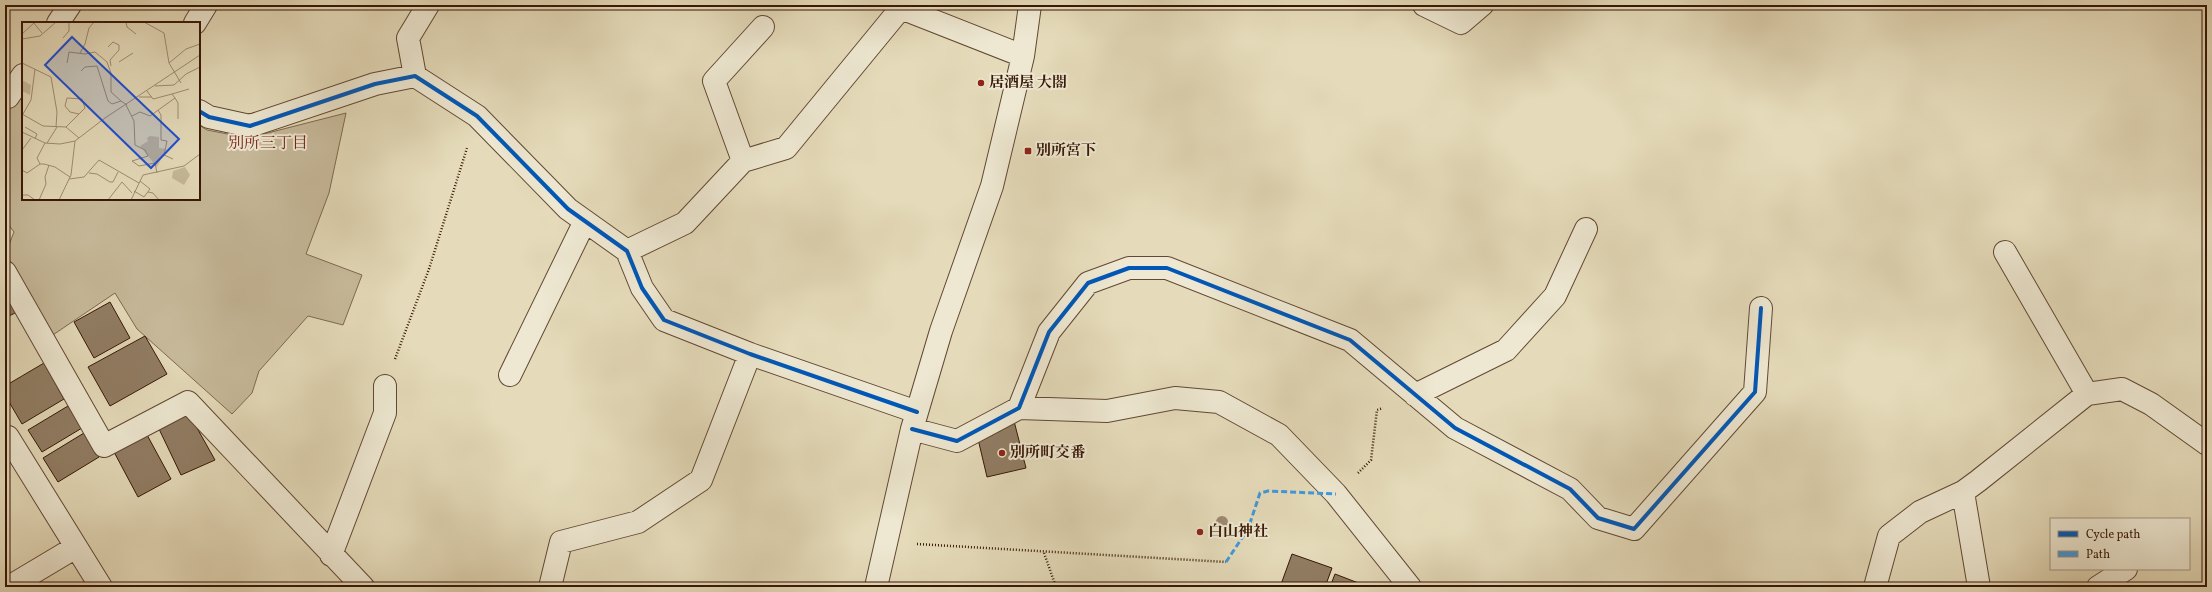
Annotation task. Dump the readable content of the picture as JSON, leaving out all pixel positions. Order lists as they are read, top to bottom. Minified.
{"districts":["別所三丁目"],"places":{"other":["居酒屋 大閤","別所町交番","白山神社"],"transit":["別所宮下"]},"legend":["Cycle path","Path"]}
